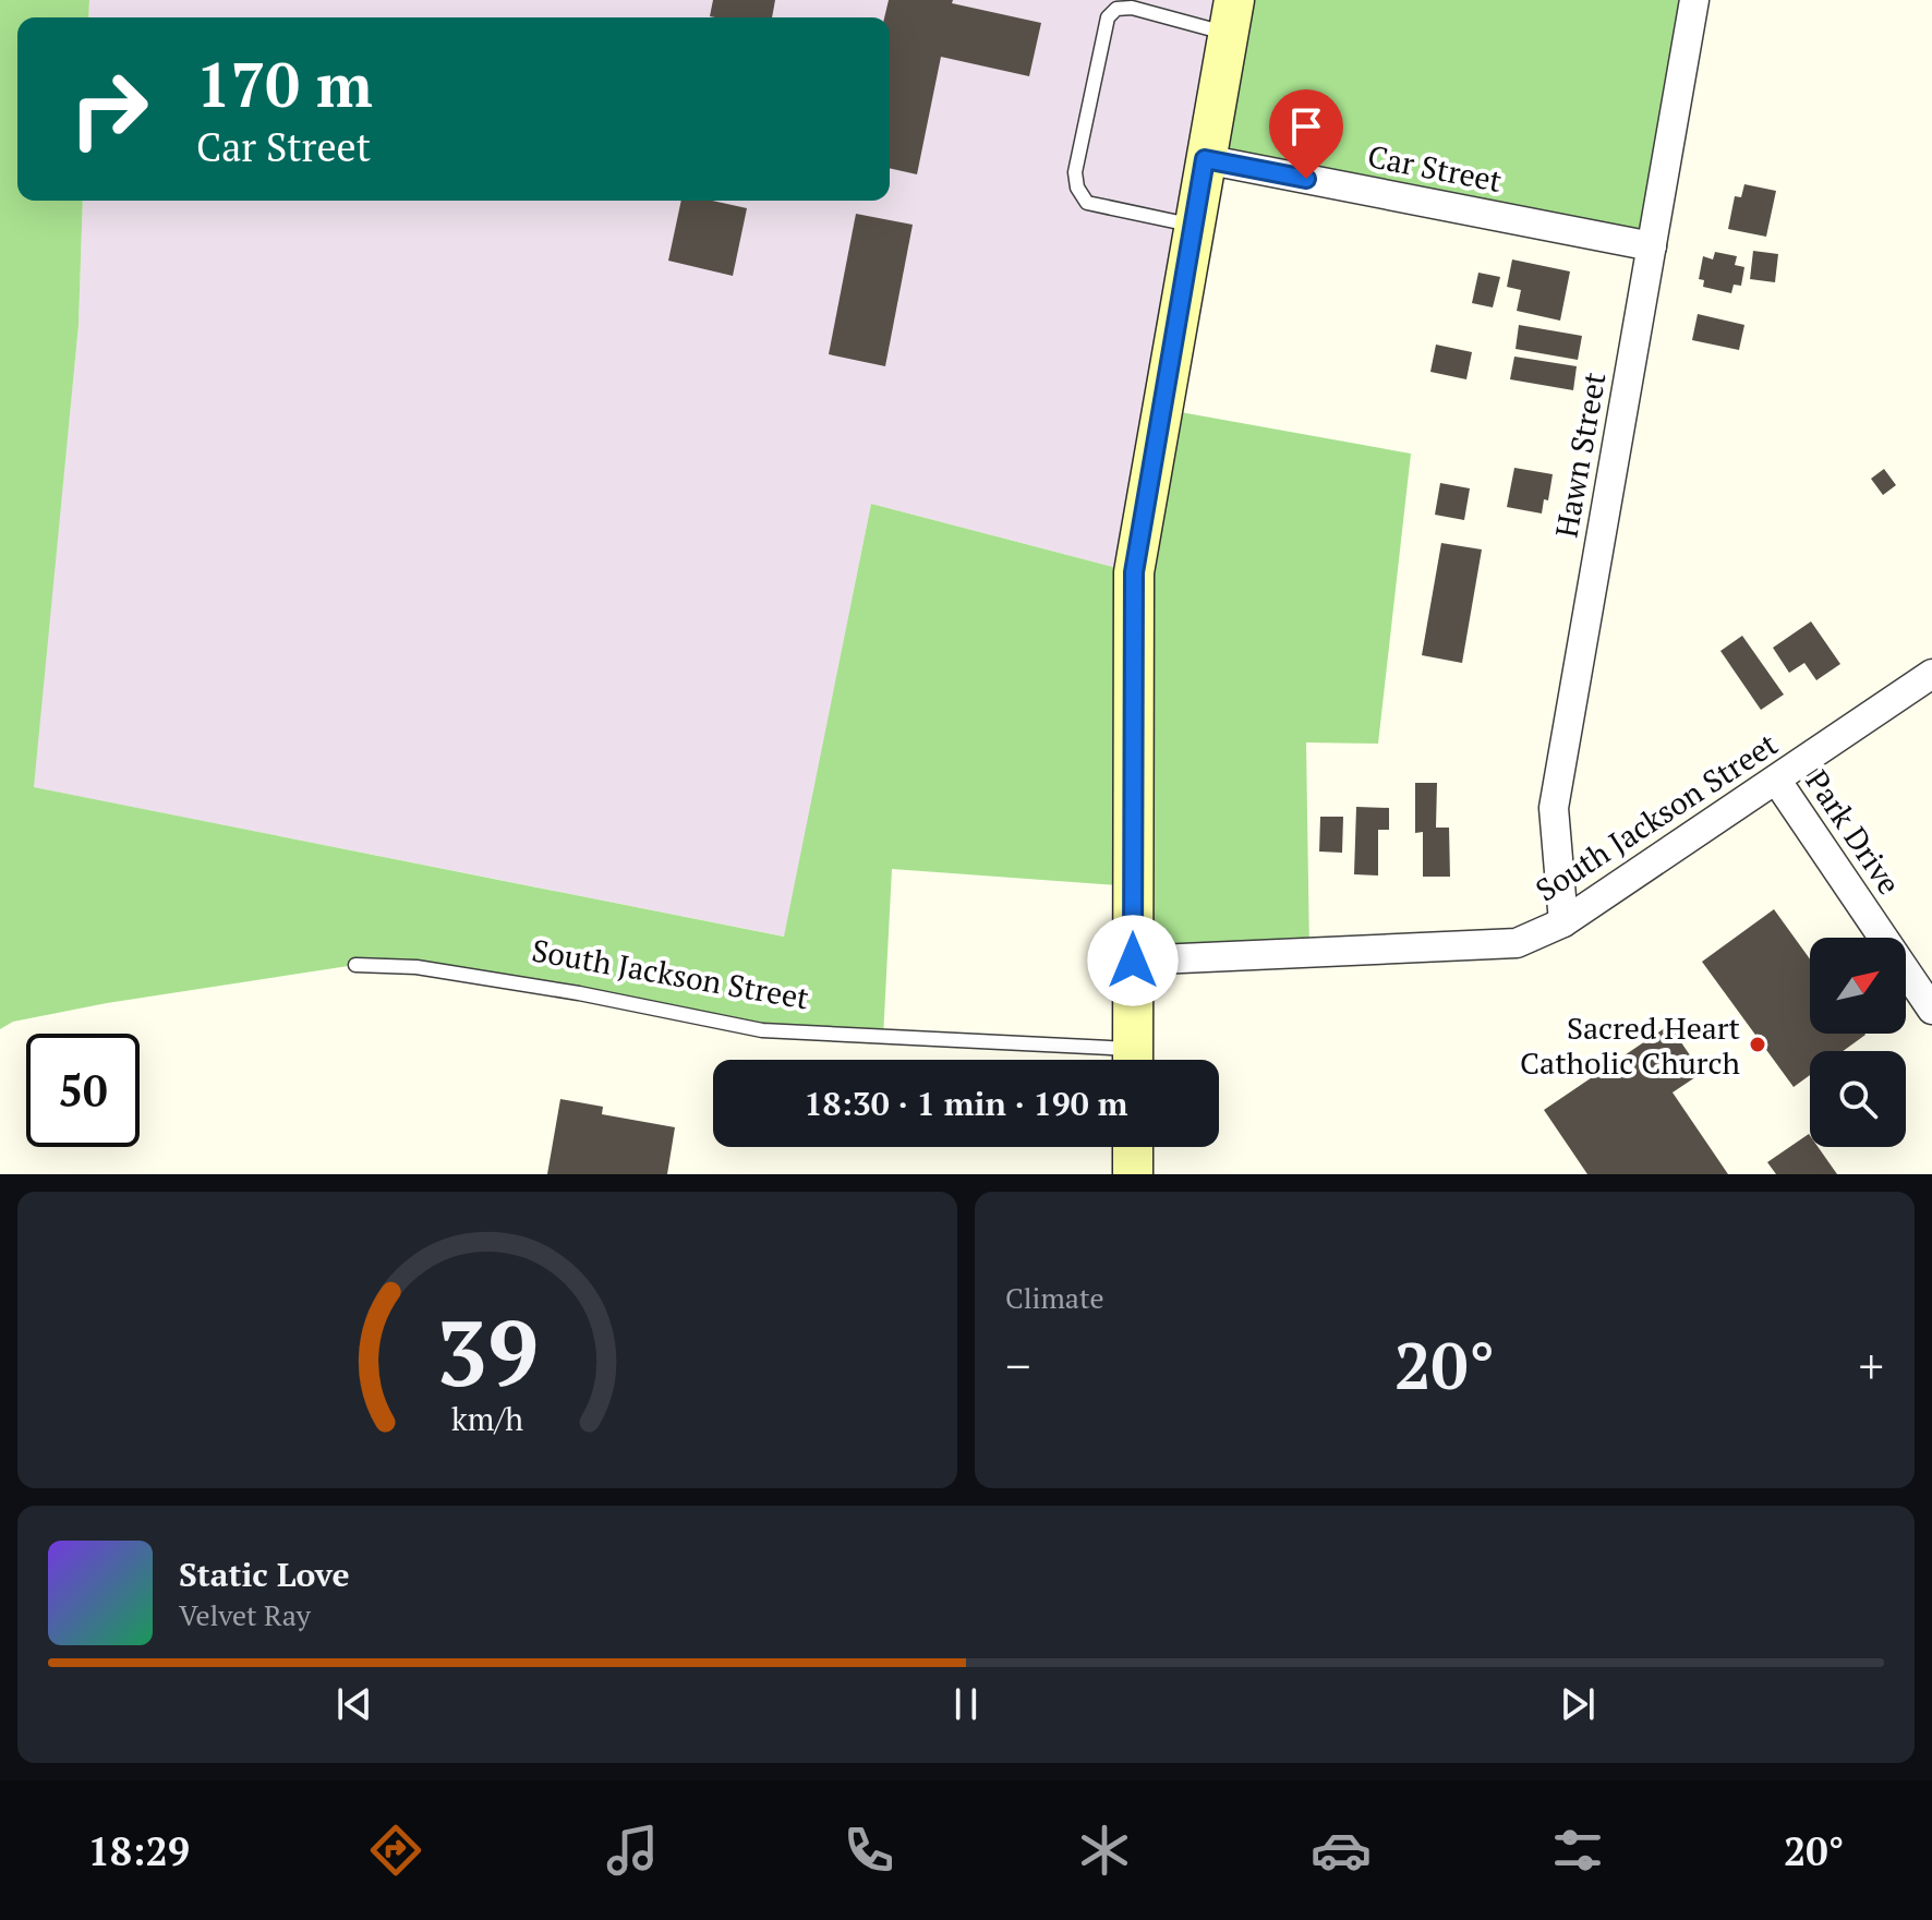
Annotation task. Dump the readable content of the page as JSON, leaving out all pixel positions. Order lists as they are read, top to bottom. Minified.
{"streets":{"street":["Car Street","Hawn Street","South Jackson Street","Park Drive"]},"crossings":[["Car Street","Hawn Street"],["Hawn Street","South Jackson Street"],["South Jackson Street","Park Drive"]],"places":["Sacred Heart Catholic Church"],"north":"top right","page":{"turn":["170 m","Car Street"],"limit":"50","trip":"18:30 · 1 min · 190 m","tile":"Climate","heat":["−","20°","+"],"song":["Static Love","Velvet Ray"],"tabs":["18:29","20°"],"gauge":["39","km/h"]}}
